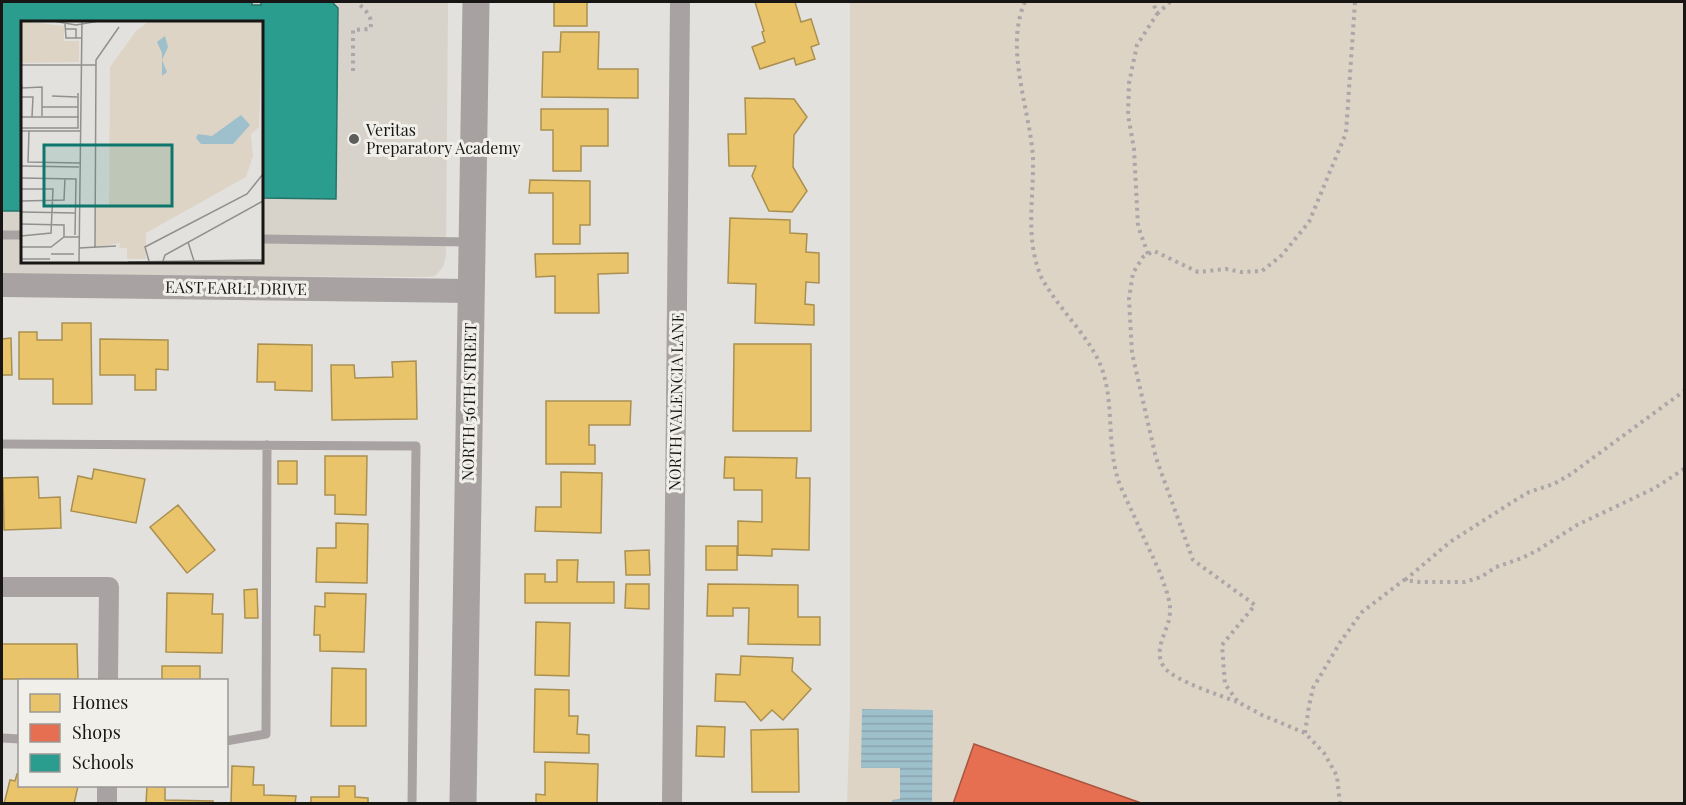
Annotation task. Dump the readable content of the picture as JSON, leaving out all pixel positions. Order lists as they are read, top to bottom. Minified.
{"streets":{"main road":["NORTH 56TH STREET"],"street":["EAST EARLL DRIVE","NORTH VALENCIA LANE"]},"crossings":[["EAST EARLL DRIVE","NORTH 56TH STREET"]],"places":["Veritas Preparatory Academy"],"legend":["Homes","Shops","Schools"]}
